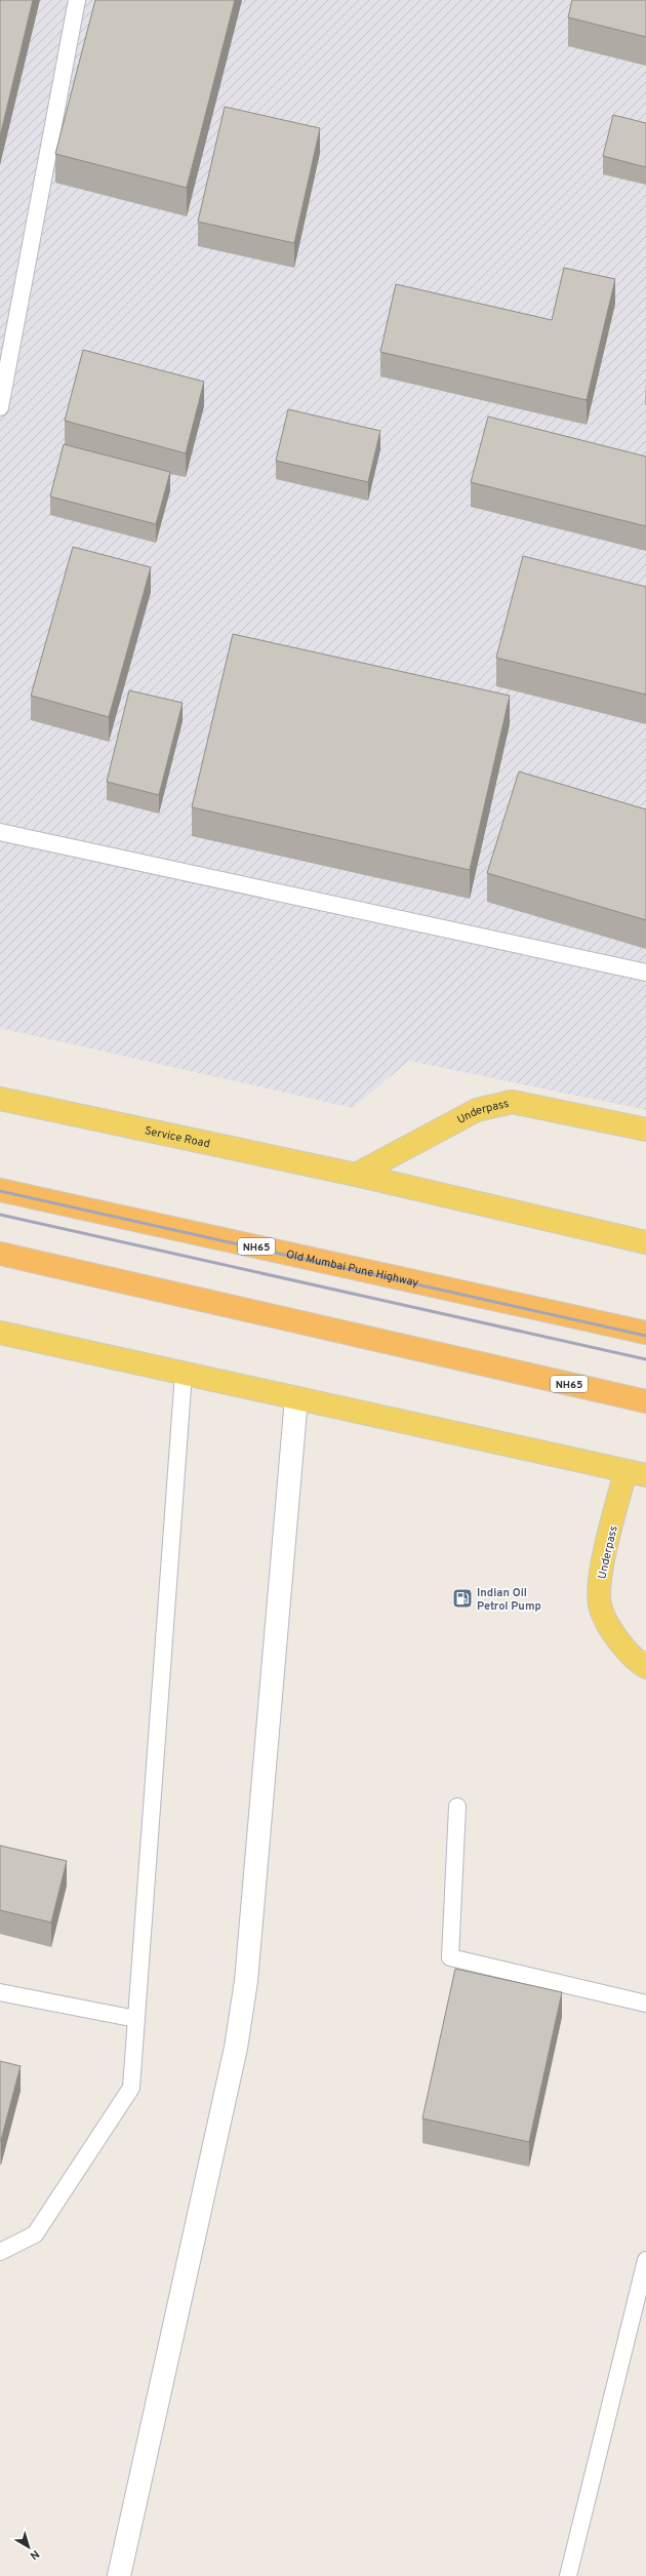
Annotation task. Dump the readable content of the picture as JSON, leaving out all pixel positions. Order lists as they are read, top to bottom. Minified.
{"streets":{"highway":["NH65","Old Mumbai Pune Highway"],"main road":["Underpass","Service Road"]},"crossings":[["Underpass","Service Road"]],"places":{"fuel station":["Indian Oil Petrol Pump"]},"north":"bottom right"}
